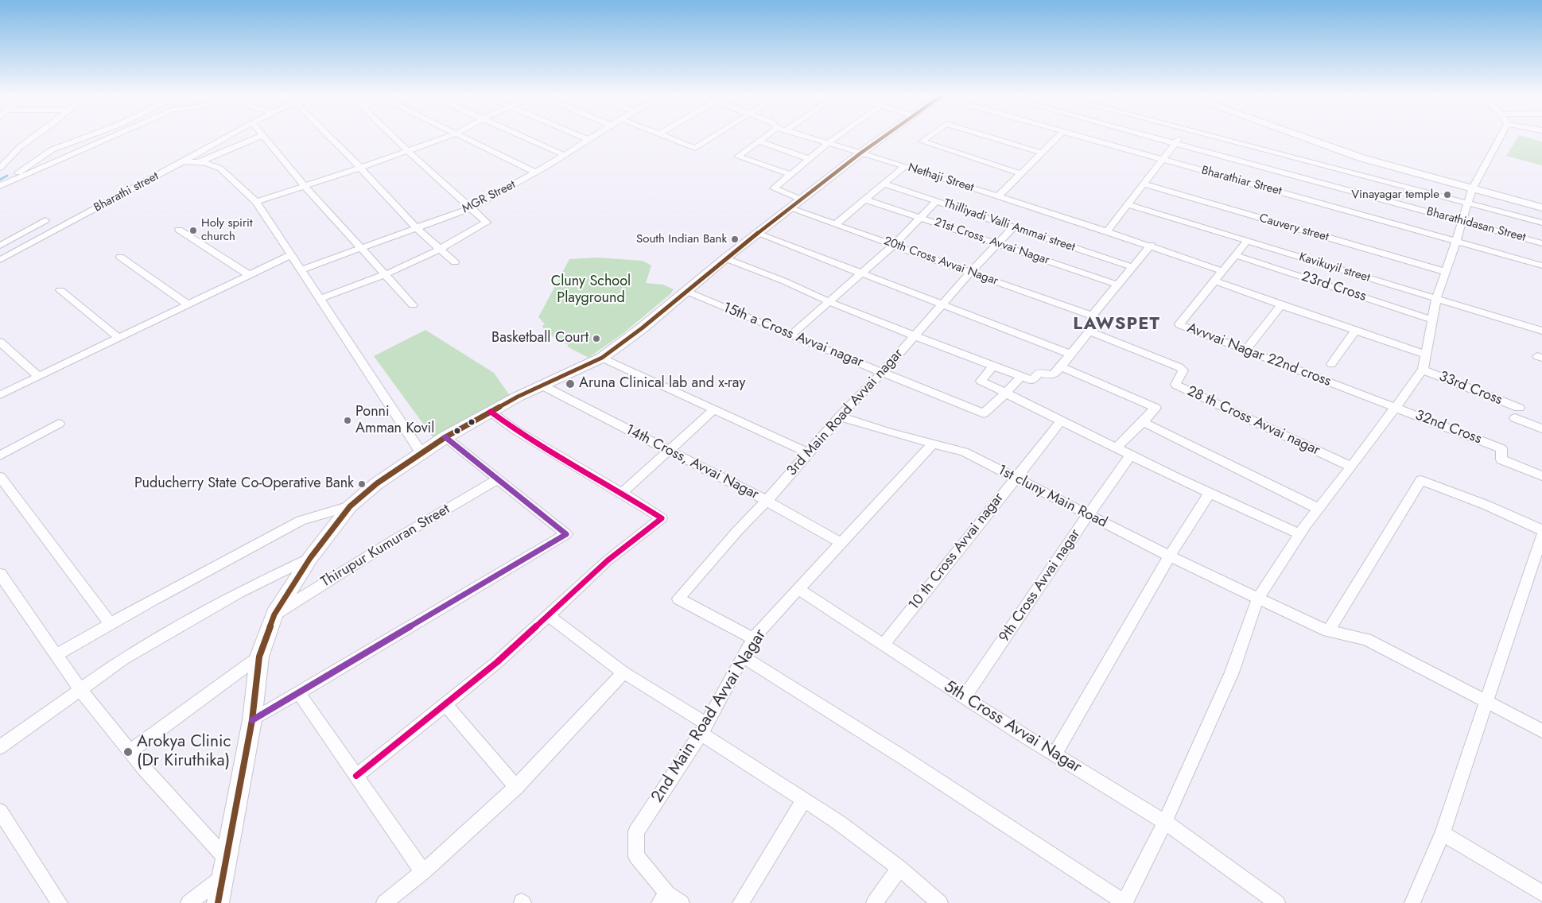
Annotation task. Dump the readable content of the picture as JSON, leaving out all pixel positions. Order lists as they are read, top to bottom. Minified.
{"streets":{"street":["Nethaji Street","Bharathiar Street","Bharathi street","MGR Street","Bharathidasan Street","Thilliyadi Valli Ammai street","Cauvery street","21st Cross, Avvai Nagar","20th Cross Avvai Nagar","Kavikuyil street","23rd Cross","15th a Cross Avvai nagar","Avvvai Nagar 22nd cross","33rd Cross","3rd Main Road Avvai nagar","28 th Cross Avvai nagar","32nd Cross","14th Cross, Avvai Nagar","1st cluny Main Road","Thirupur Kumuran Street","10 th Cross Avvai nagar","9th Cross Avvai nagar","2nd Main Road Avvai Nagar","5th Cross Avvai Nagar"]},"crossings":[["Nethaji Street","Avvvai Nagar 22nd cross"],["Thilliyadi Valli Ammai street","3rd Main Road Avvai nagar"],["21st Cross, Avvai Nagar","3rd Main Road Avvai nagar"],["20th Cross Avvai Nagar","3rd Main Road Avvai nagar"],["Kavikuyil street","Avvvai Nagar 22nd cross"],["23rd Cross","Avvvai Nagar 22nd cross"],["15th a Cross Avvai nagar","3rd Main Road Avvai nagar"],["Avvvai Nagar 22nd cross","32nd Cross"],["3rd Main Road Avvai nagar","14th Cross, Avvai Nagar"],["3rd Main Road Avvai nagar","1st cluny Main Road"],["3rd Main Road Avvai nagar","2nd Main Road Avvai Nagar"],["1st cluny Main Road","10 th Cross Avvai nagar"],["1st cluny Main Road","9th Cross Avvai nagar"],["10 th Cross Avvai nagar","5th Cross Avvai Nagar"],["9th Cross Avvai nagar","5th Cross Avvai Nagar"],["2nd Main Road Avvai Nagar","5th Cross Avvai Nagar"]],"districts":["LAWSPET"],"parks":["Cluny School Playground"],"places":["Vinayagar temple","Holy spirit church","South Indian Bank","Basketball Court","Aruna Clinical lab and x-ray","Ponni Amman Kovil","Puducherry State Co-Operative Bank","Arokya Clinic (Dr Kiruthika)"]}
